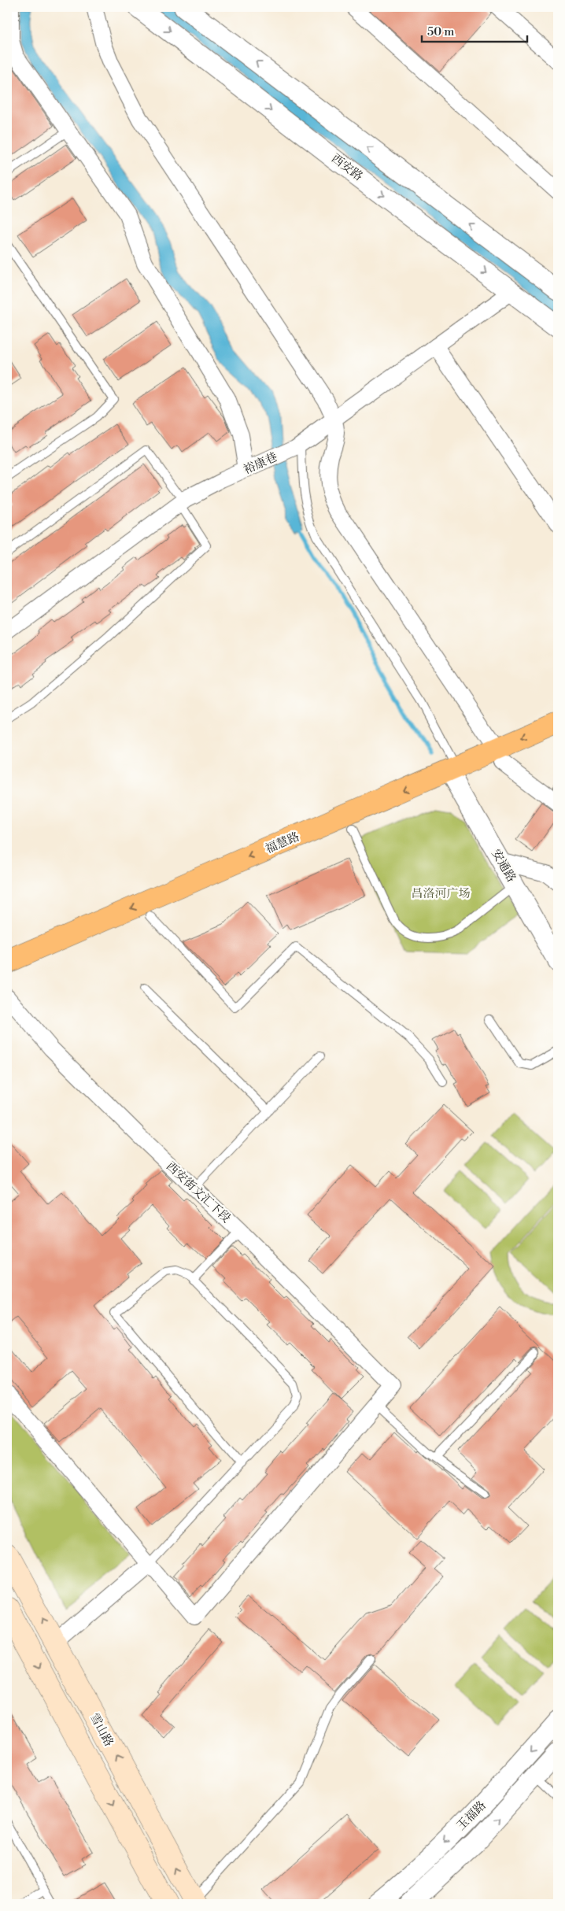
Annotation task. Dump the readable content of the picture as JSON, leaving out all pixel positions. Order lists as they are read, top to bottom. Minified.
{"streets":{"main road":["福慧路","雪山路"],"street":["西安路","裕康巷","安通路","西安街文汇下段","玉福路"]},"crossings":[["西安路","裕康巷"],["福慧路","安通路"]],"parks":["昌洛河广场"],"scale_bar":"50 m"}
